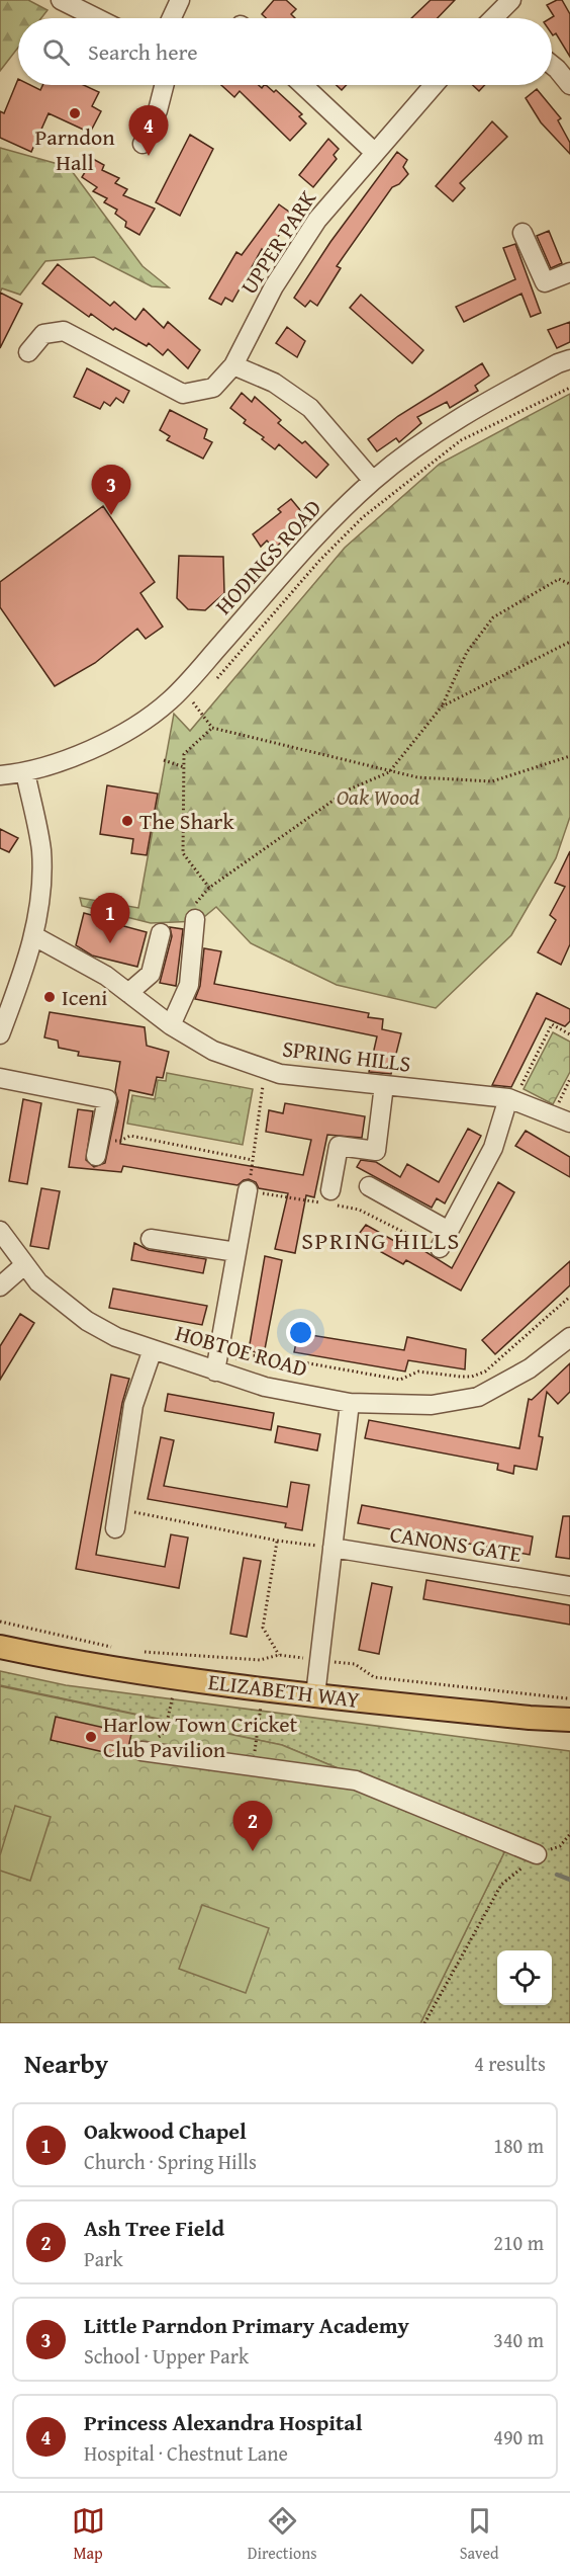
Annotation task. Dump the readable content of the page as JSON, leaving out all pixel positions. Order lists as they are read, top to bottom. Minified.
{"streets":{"main road":["ELIZABETH WAY"],"street":["UPPER PARK","HODINGS ROAD","SPRING HILLS","HOBTOE ROAD","CANONS GATE"]},"districts":["SPRING HILLS"],"parks":["Oak Wood"],"places":["Parndon Hall","The Shark","Iceni","Harlow Town Cricket Club Pavilion"],"page":{"search":"Search here","pins":["4","3","1","2"],"heading":["Nearby","4 results"],"list":[{"mark":"1","name":"Oakwood Chapel","note":"Church · Spring Hills","value":"180 m"},{"mark":"2","name":"Ash Tree Field","note":"Park","value":"210 m"},{"mark":"3","name":"Little Parndon Primary Academy","note":"School · Upper Park","value":"340 m"},{"mark":"4","name":"Princess Alexandra Hospital","note":"Hospital · Chestnut Lane","value":"490 m"}],"nav":["Map","Directions","Saved"]}}
